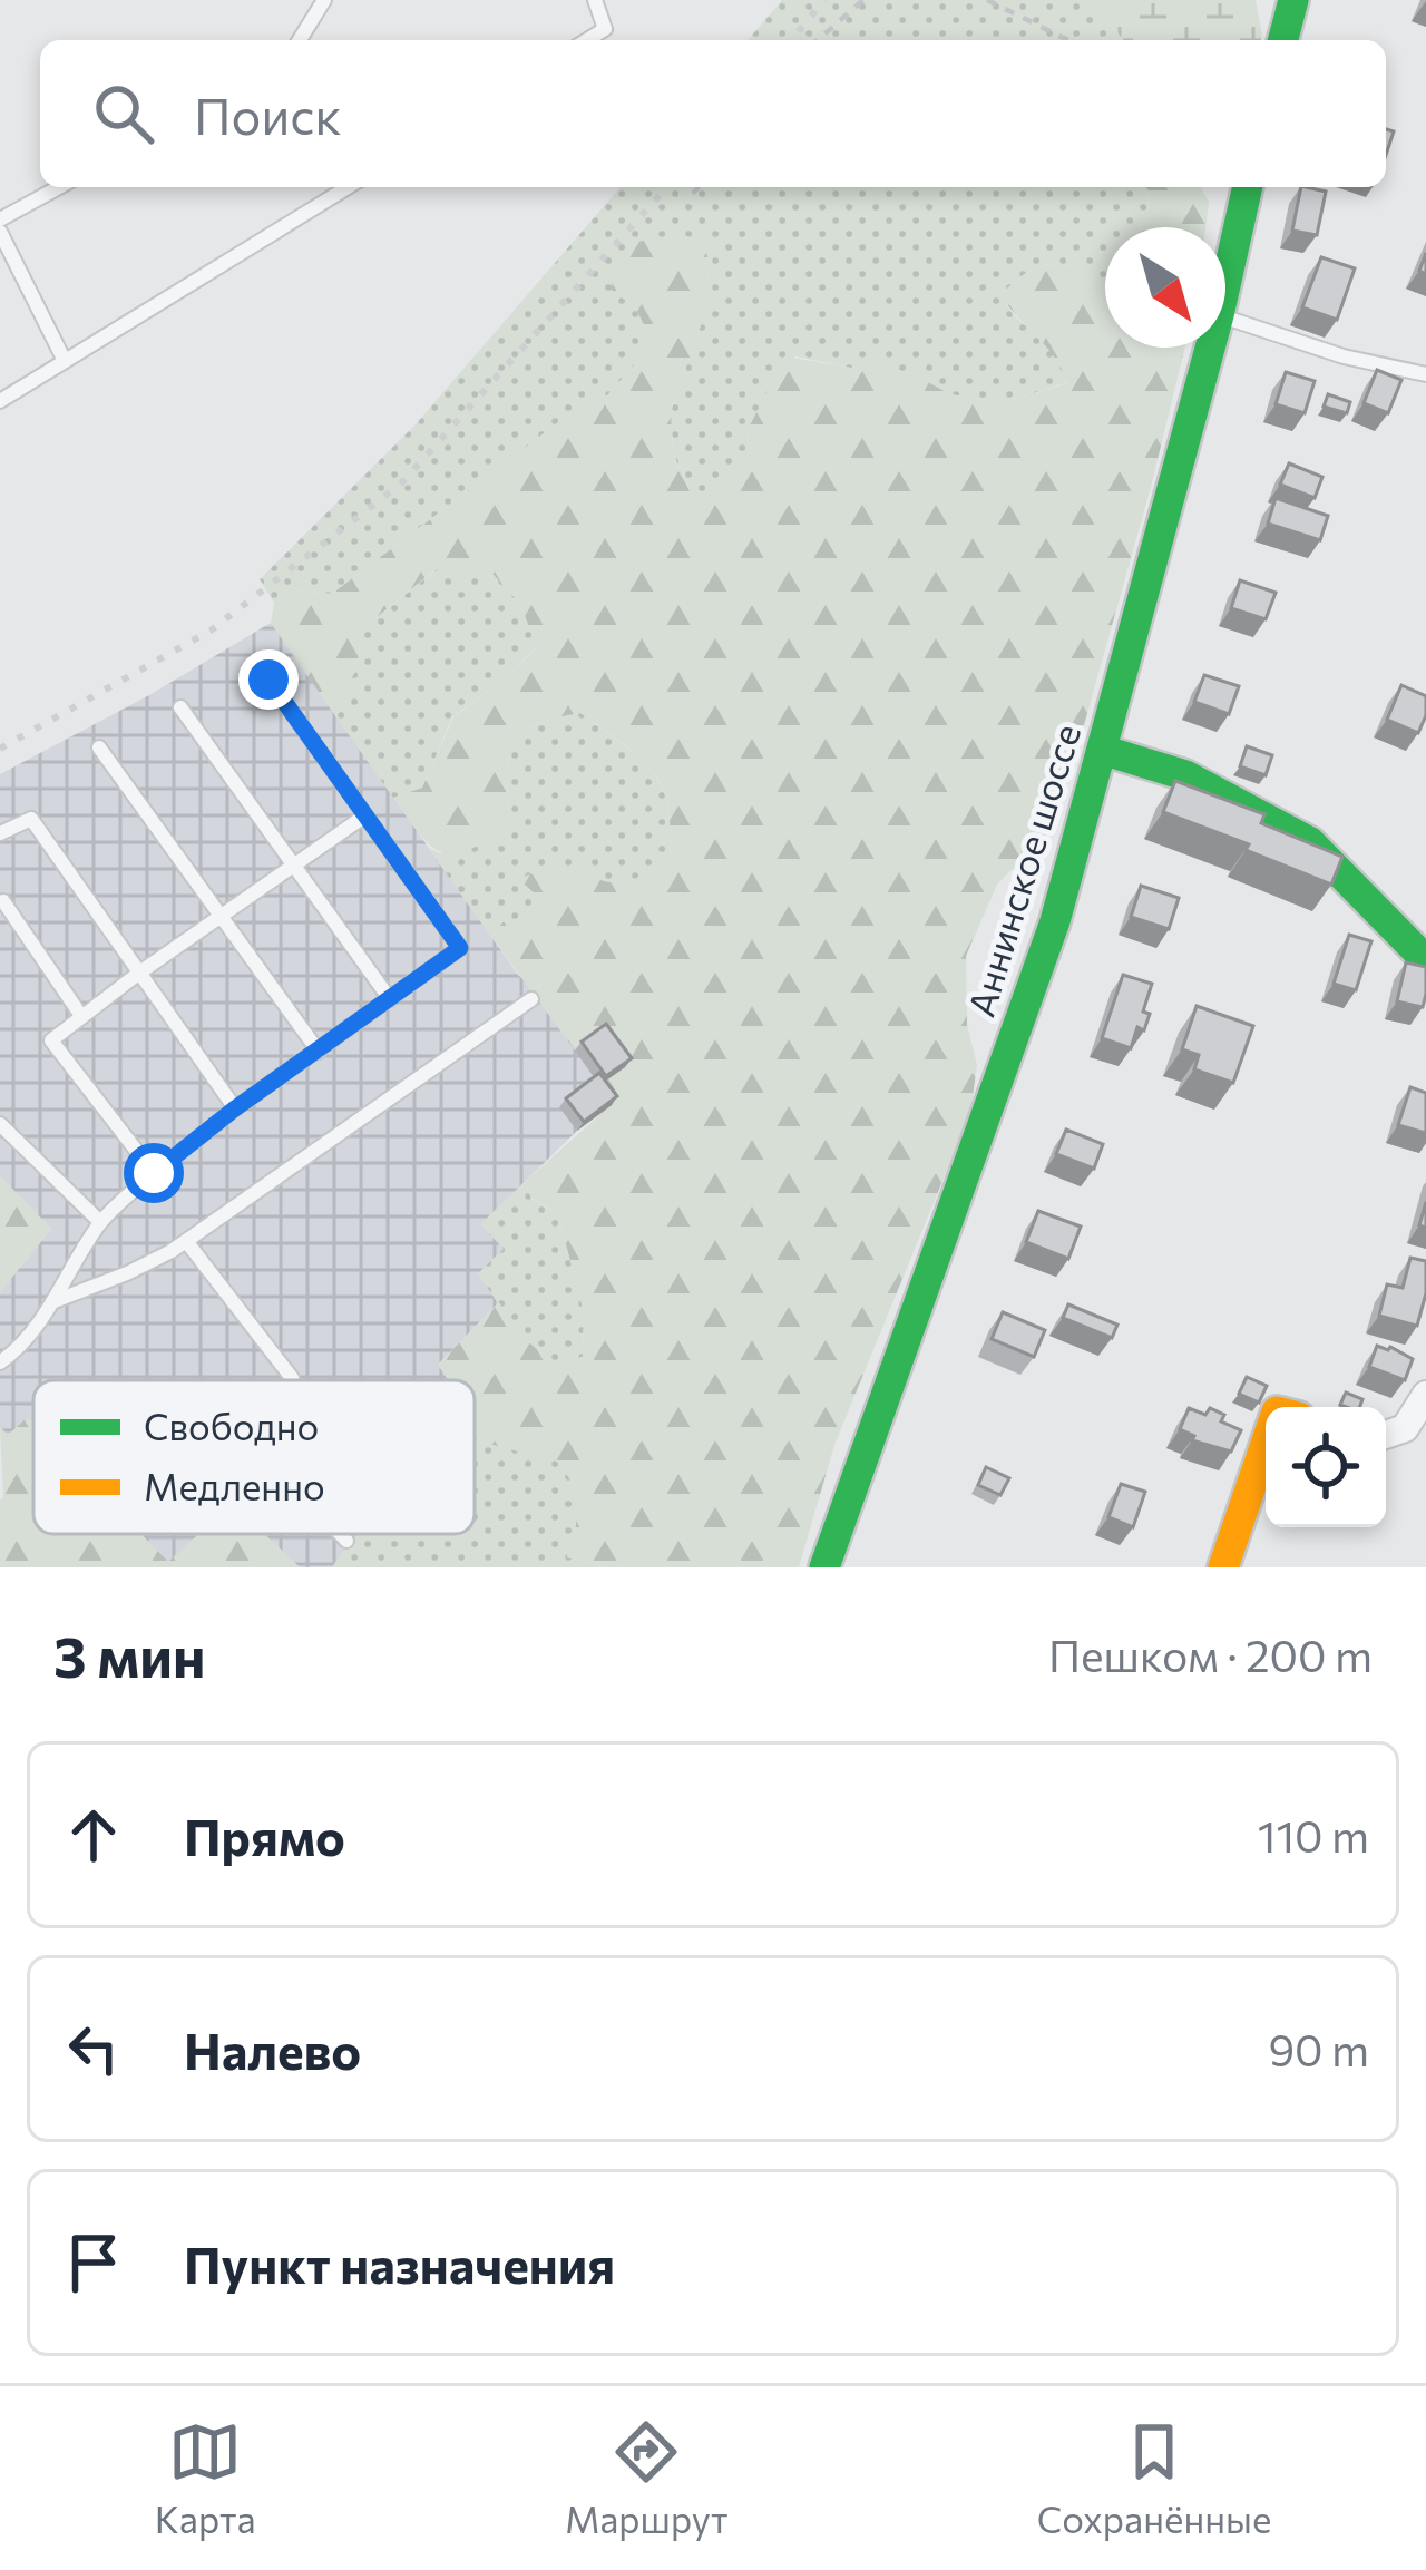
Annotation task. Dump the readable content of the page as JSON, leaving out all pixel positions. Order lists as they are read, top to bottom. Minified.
{"streets":{"main road":["Аннинское шоссе"]},"legend":["Свободно","Медленно"],"north":"bottom right","page":{"search":"Поиск","heading":["3 мин","Пешком · 200 m"],"list":[["Прямо","110 m"],["Налево","90 m"],"Пункт назначения"],"nav":["Карта","Маршрут","Сохранённые"]}}
